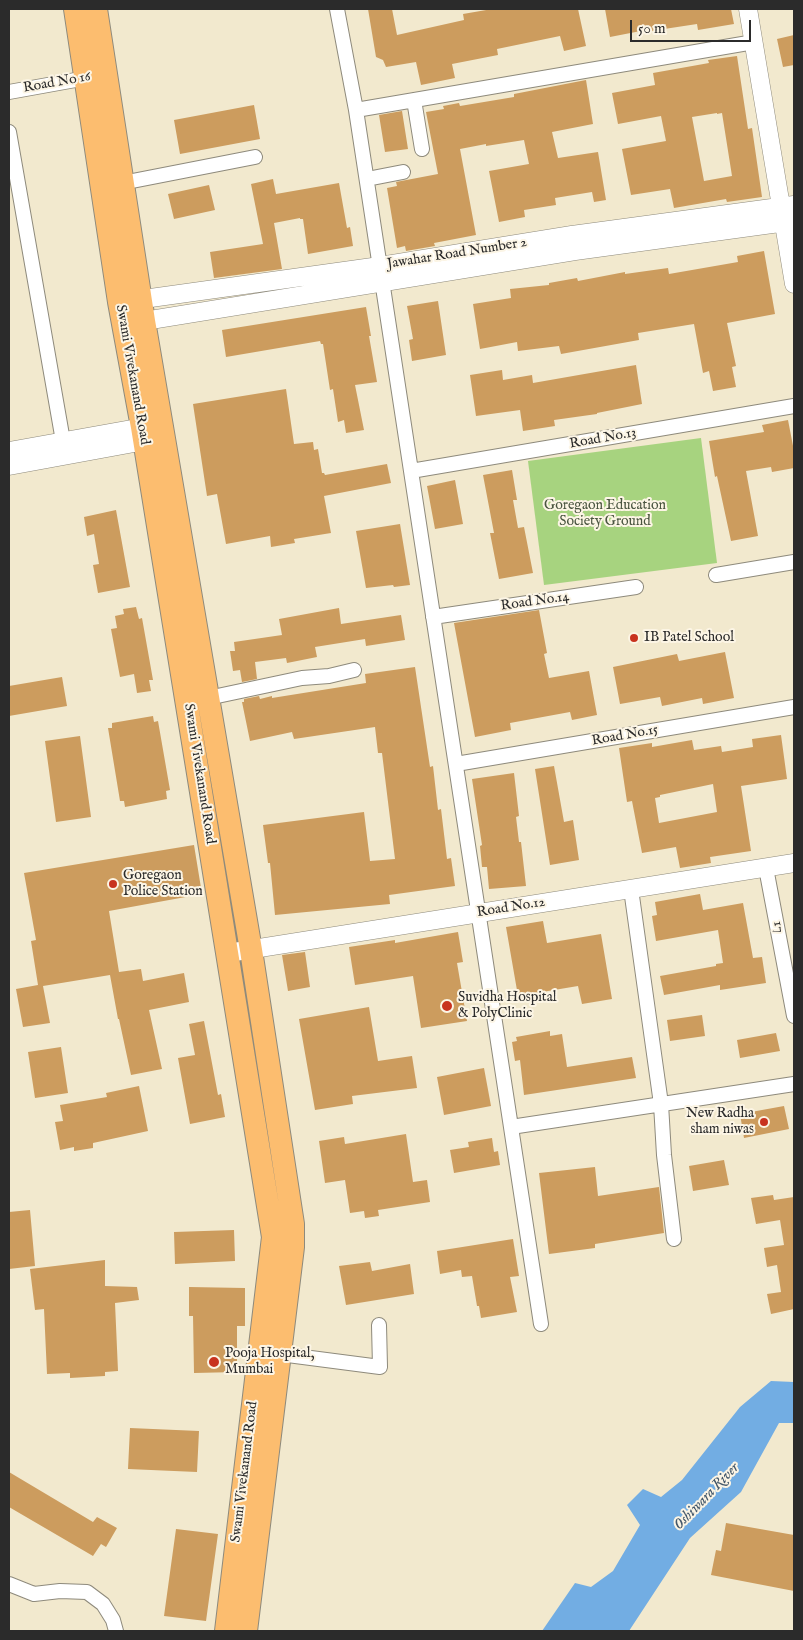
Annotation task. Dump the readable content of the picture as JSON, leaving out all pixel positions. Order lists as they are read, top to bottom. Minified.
{"streets":{"main road":["Swami Vivekanand Road"],"street":["Road No 16","Jawahar Road Number 2","Road No.13","Road No.14","Road No.15","Road No.12","17"]},"crossings":[["Road No 16","Swami Vivekanand Road"],["Jawahar Road Number 2","Swami Vivekanand Road"],["Swami Vivekanand Road","Road No.12"],["Road No.12","17"]],"water":["Oshiwara River"],"parks":["Goregaon Education Society Ground"],"places":["IB Patel School","Goregaon Police Station","Suvidha Hospital & PolyClinic","New Radha sham niwas","Pooja Hospital, Mumbai"],"scale_bar":"50 m"}
